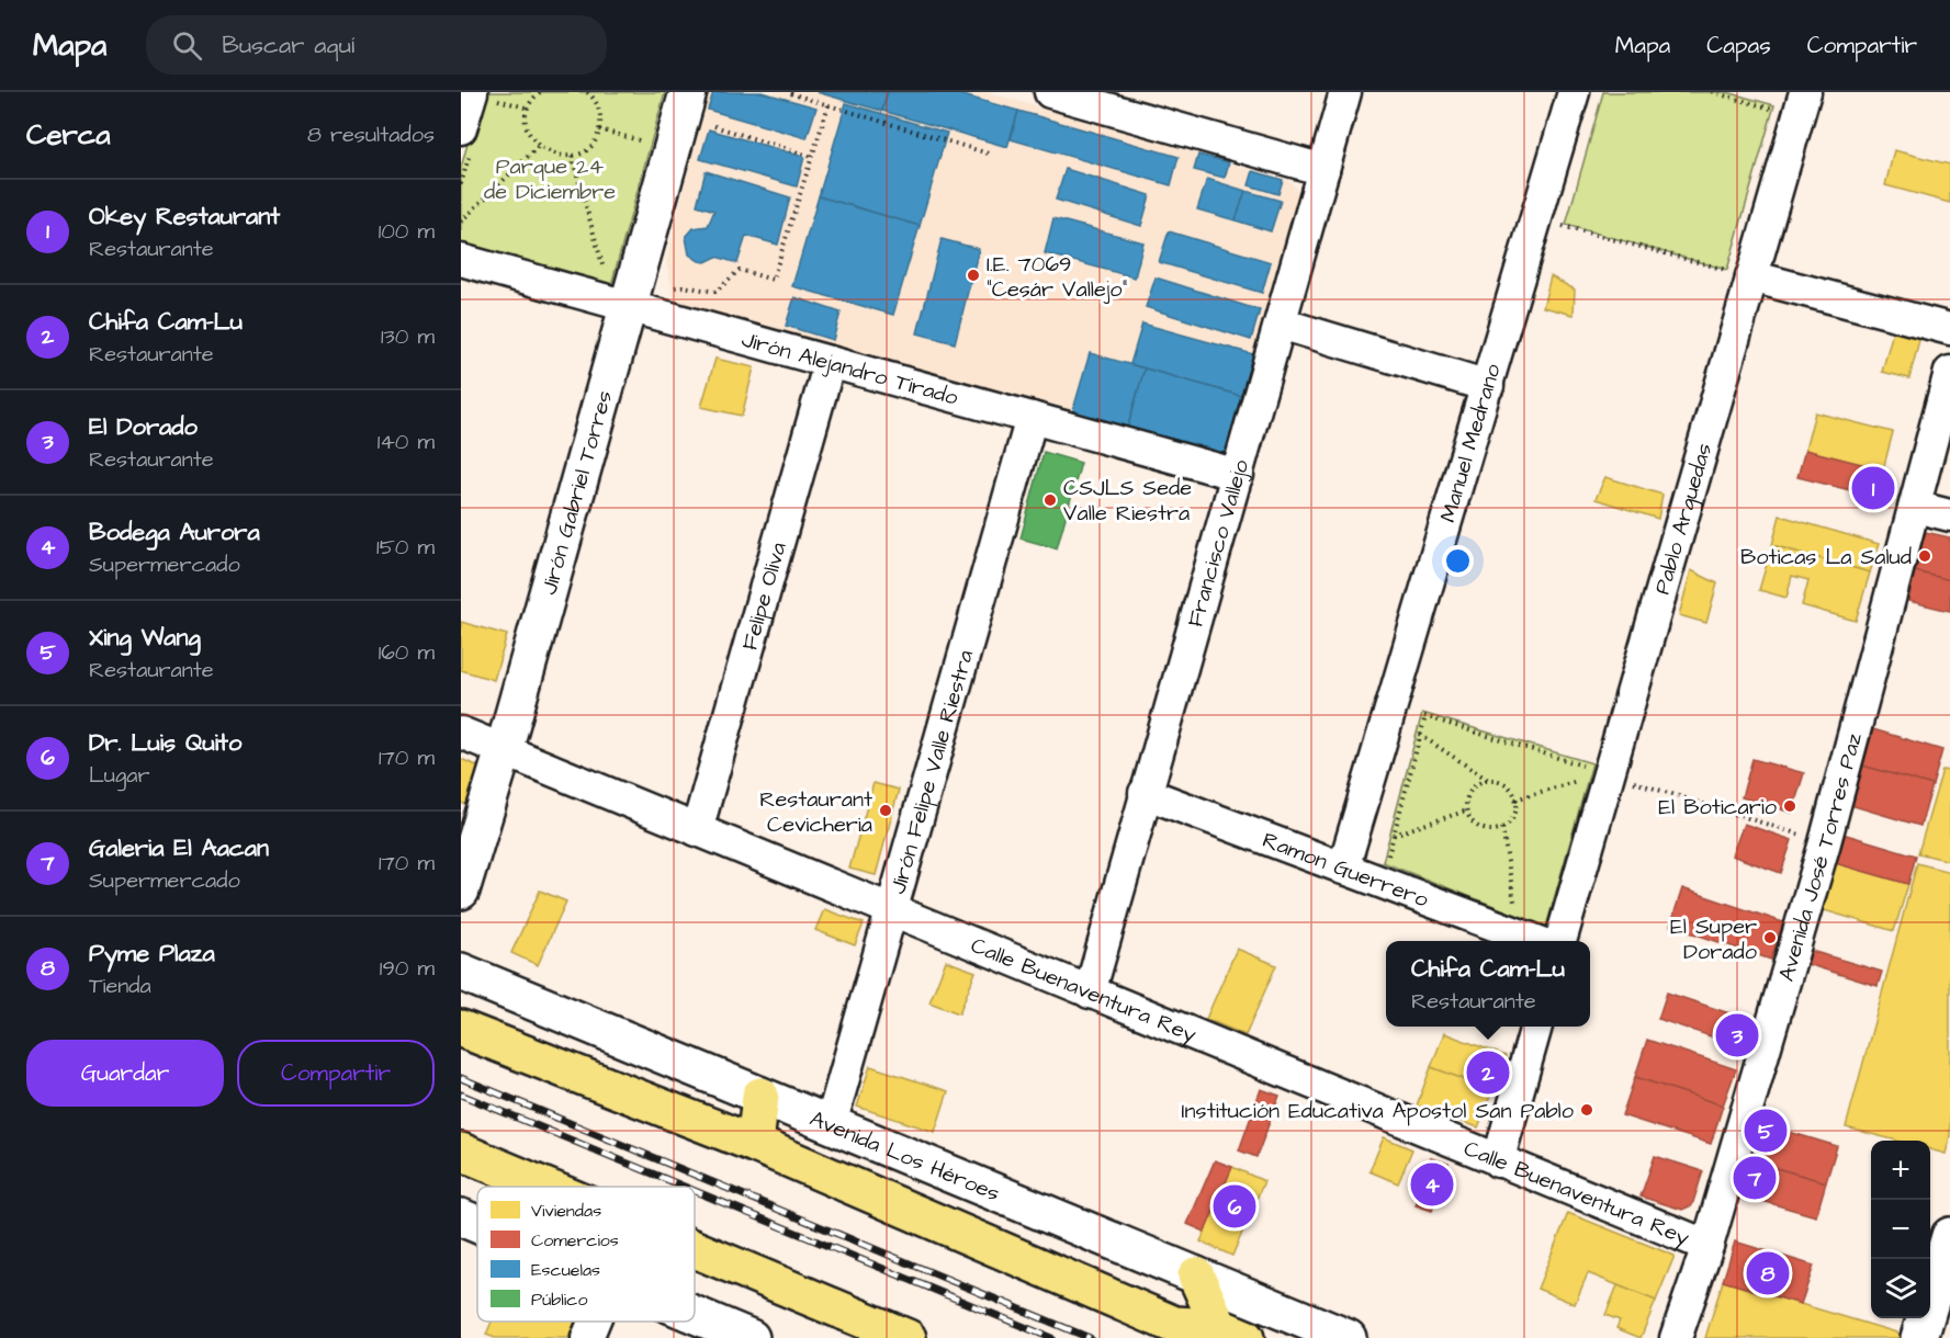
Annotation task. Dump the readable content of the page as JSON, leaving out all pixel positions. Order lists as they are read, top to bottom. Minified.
{"streets":{"street":["Jirón Alejandro Tirado","Manuel Medrano","Jirón Gabriel Torres","Pablo Arguedas","Francisco Vallejo","Felipe Oliva","Jirón Felipe Valle Riestra","Avenida José Torres Paz","Ramon Guerrero","Calle Buenaventura Rey","Avenida Los Héroes"]},"crossings":[["Jirón Alejandro Tirado","Jirón Gabriel Torres"],["Jirón Alejandro Tirado","Francisco Vallejo"],["Jirón Alejandro Tirado","Felipe Oliva"],["Jirón Alejandro Tirado","Jirón Felipe Valle Riestra"],["Manuel Medrano","Ramon Guerrero"],["Jirón Gabriel Torres","Calle Buenaventura Rey"],["Francisco Vallejo","Ramon Guerrero"],["Francisco Vallejo","Calle Buenaventura Rey"],["Felipe Oliva","Calle Buenaventura Rey"],["Jirón Felipe Valle Riestra","Calle Buenaventura Rey"],["Jirón Felipe Valle Riestra","Avenida Los Héroes"],["Avenida José Torres Paz","Calle Buenaventura Rey"]],"parks":["Parque 24 de Diciembre"],"places":["I.E. 7069 \"Cesár Vallejo\"","CSJLS Sede Valle Riestra","Boticas La Salud","El Boticario","Restaurant Cevicheria","El Super Dorado","Institución Educativa Apostol San Pablo"],"legend":["Viviendas","Comercios","Escuelas","Público"],"page":{"header":"Mapa","search":"Buscar aquí","nav":["Mapa","Capas","Compartir"],"heading":["Cerca","8 resultados"],"list":[{"mark":"1","name":"Okey Restaurant","note":"Restaurante","value":"100 m"},{"mark":"2","name":"Chifa Cam-Lu","note":"Restaurante","value":"130 m"},{"mark":"3","name":"El Dorado","note":"Restaurante","value":"140 m"},{"mark":"4","name":"Bodega Aurora","note":"Supermercado","value":"150 m"},{"mark":"5","name":"Xing Wang","note":"Restaurante","value":"160 m"},{"mark":"6","name":"Dr. Luis Quito","note":"Lugar","value":"170 m"},{"mark":"7","name":"Galeria El Aacan","note":"Supermercado","value":"170 m"},{"mark":"8","name":"Pyme Plaza","note":"Tienda","value":"190 m"}],"pins":["1","3","2","5","7","4","6","8"],"popup":["Chifa Cam-Lu","Restaurante"],"buttons":["Guardar","Compartir"],"map_buttons":["+","−"]}}
